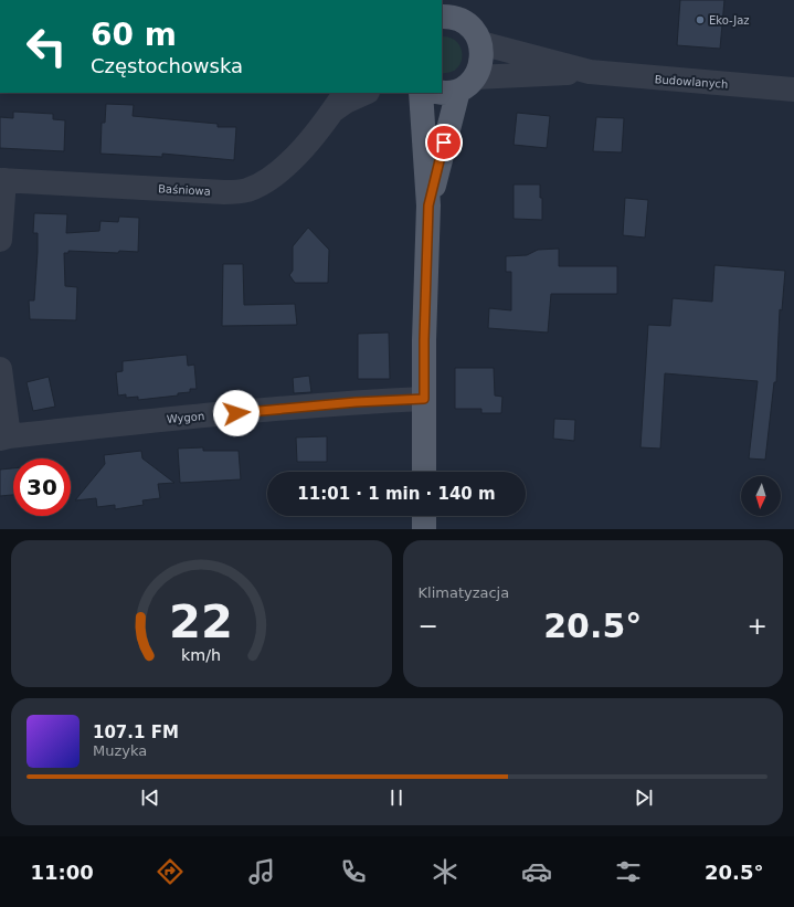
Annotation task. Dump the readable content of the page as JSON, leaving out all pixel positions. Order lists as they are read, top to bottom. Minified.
{"streets":{"street":["Budowlanych","Baśniowa","Wygon"]},"places":["Eko-Jaz"],"north":"bottom","page":{"turn":["60 m","Częstochowska"],"limit":"30","trip":"11:01 · 1 min · 140 m","tile":"Klimatyzacja","heat":["−","20.5°","+"],"song":["107.1 FM","Muzyka"],"tabs":["11:00","20.5°"],"gauge":["22","km/h"]}}
